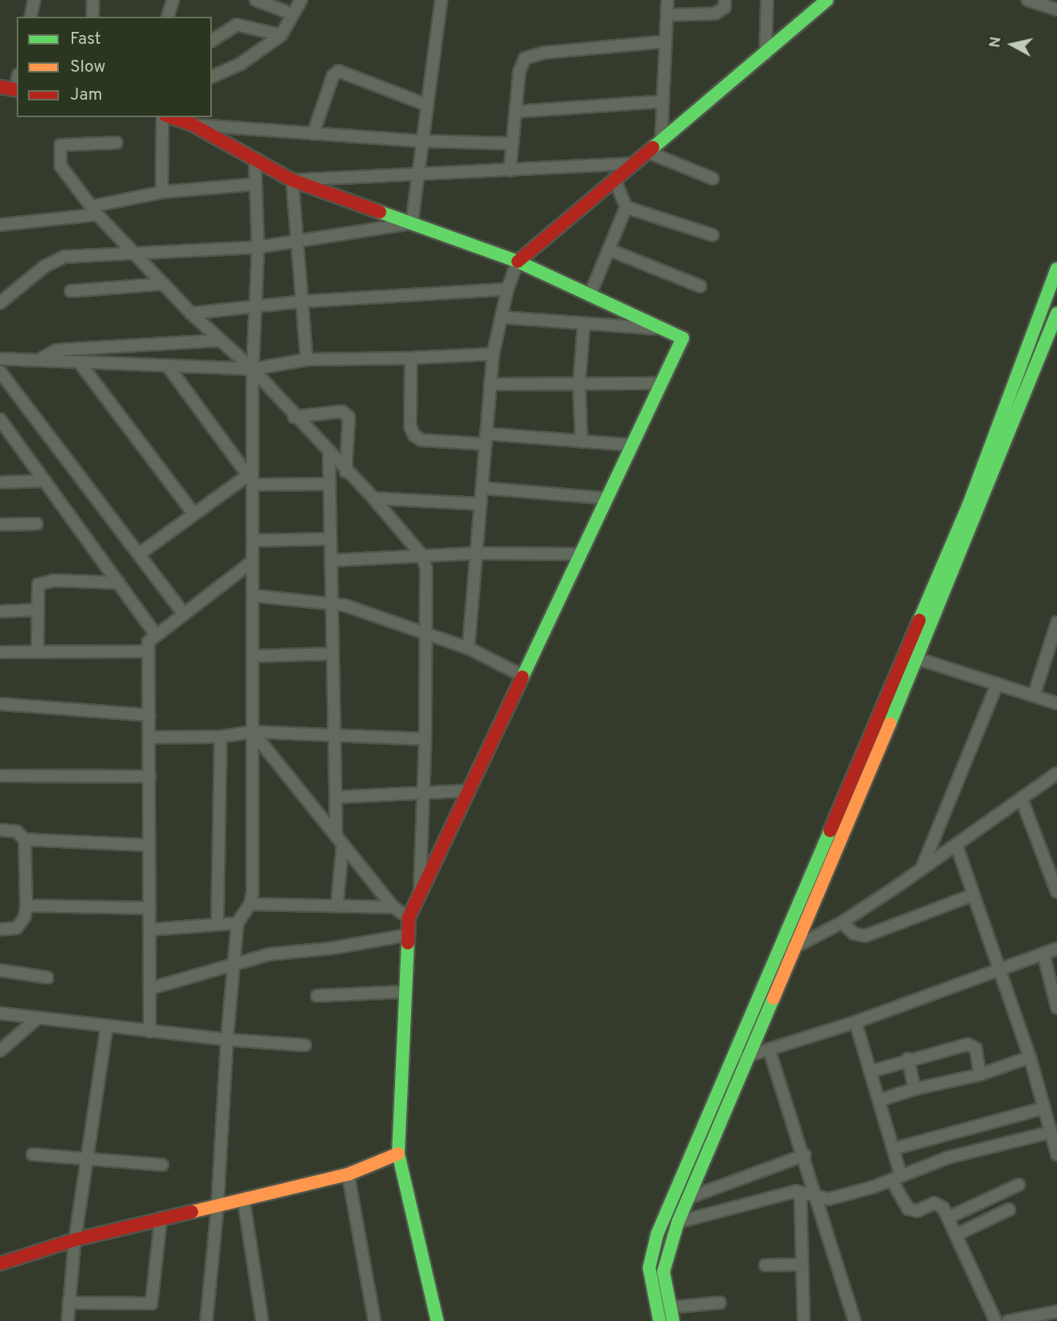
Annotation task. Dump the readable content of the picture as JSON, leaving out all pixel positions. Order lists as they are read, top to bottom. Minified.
{"legend":["Fast","Slow","Jam"],"north":"left"}
